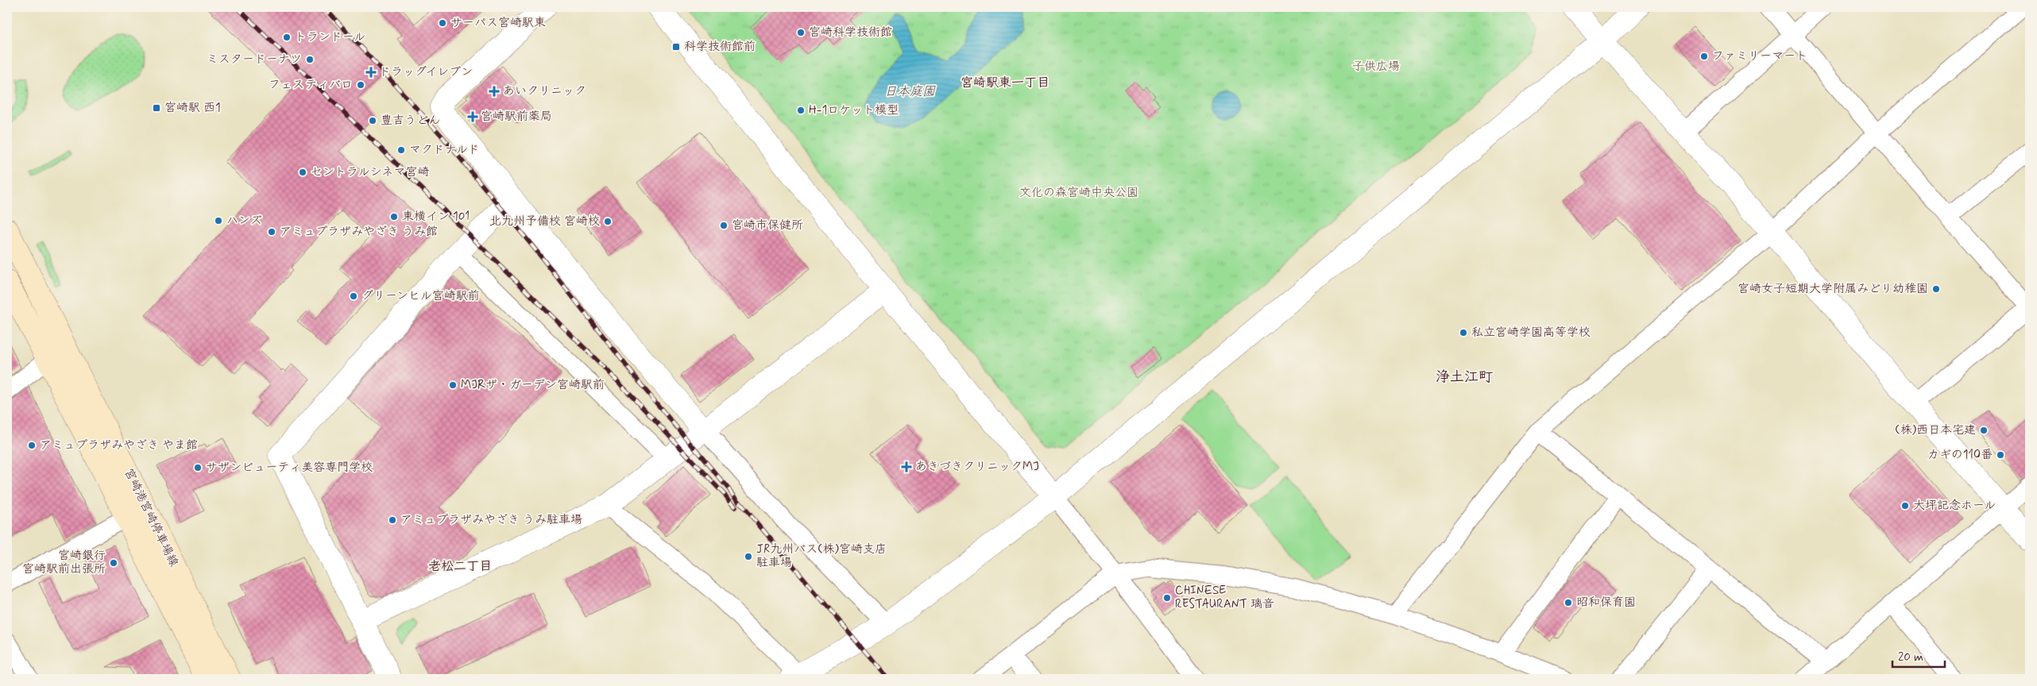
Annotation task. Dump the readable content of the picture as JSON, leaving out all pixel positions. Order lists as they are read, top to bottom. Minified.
{"streets":{"main road":["宮崎港宮崎停車場線"]},"districts":["宮崎駅東一丁目","浄土江町","老松二丁目"],"water":["日本庭園"],"parks":["子供広場","文化の森宮崎中央公園"],"places":{"other":["サーパス宮崎駅東","宮崎科学技術館","トランドール","ファミリーマート","ミスタードーナツ","フェスティバロ","H-1ロケット模型","豊吉うどん","マクドナルド","セントラルシネマ宮崎","東横イン 101","ハンズ","北九州予備校 宮崎校","宮崎市保健所","アミュプラザみやざき うみ館","宮崎女子短期大学附属みどり幼稚園","グリーンヒル宮崎駅前","私立宮崎学園高等学校","MJRザ・ガーデン宮崎駅前","(株)西日本宅建","アミュプラザみやざき やま館","カギの110番","サザンビューティ美容専門学校","大坪記念ホール","アミュプラザみやざき うみ駐車場","JR九州バス(株)宮崎支店 駐車場","宮崎銀行 宮崎駅前出張所","CHINESE RESTAURANT 璃音","昭和保育園"],"transit":["科学技術館前","宮崎駅 西1"],"health":["ドラッグイレブン","あいクリニック","宮崎駅前薬局","あきづきクリニックMJ"]},"scale_bar":"20 m"}
